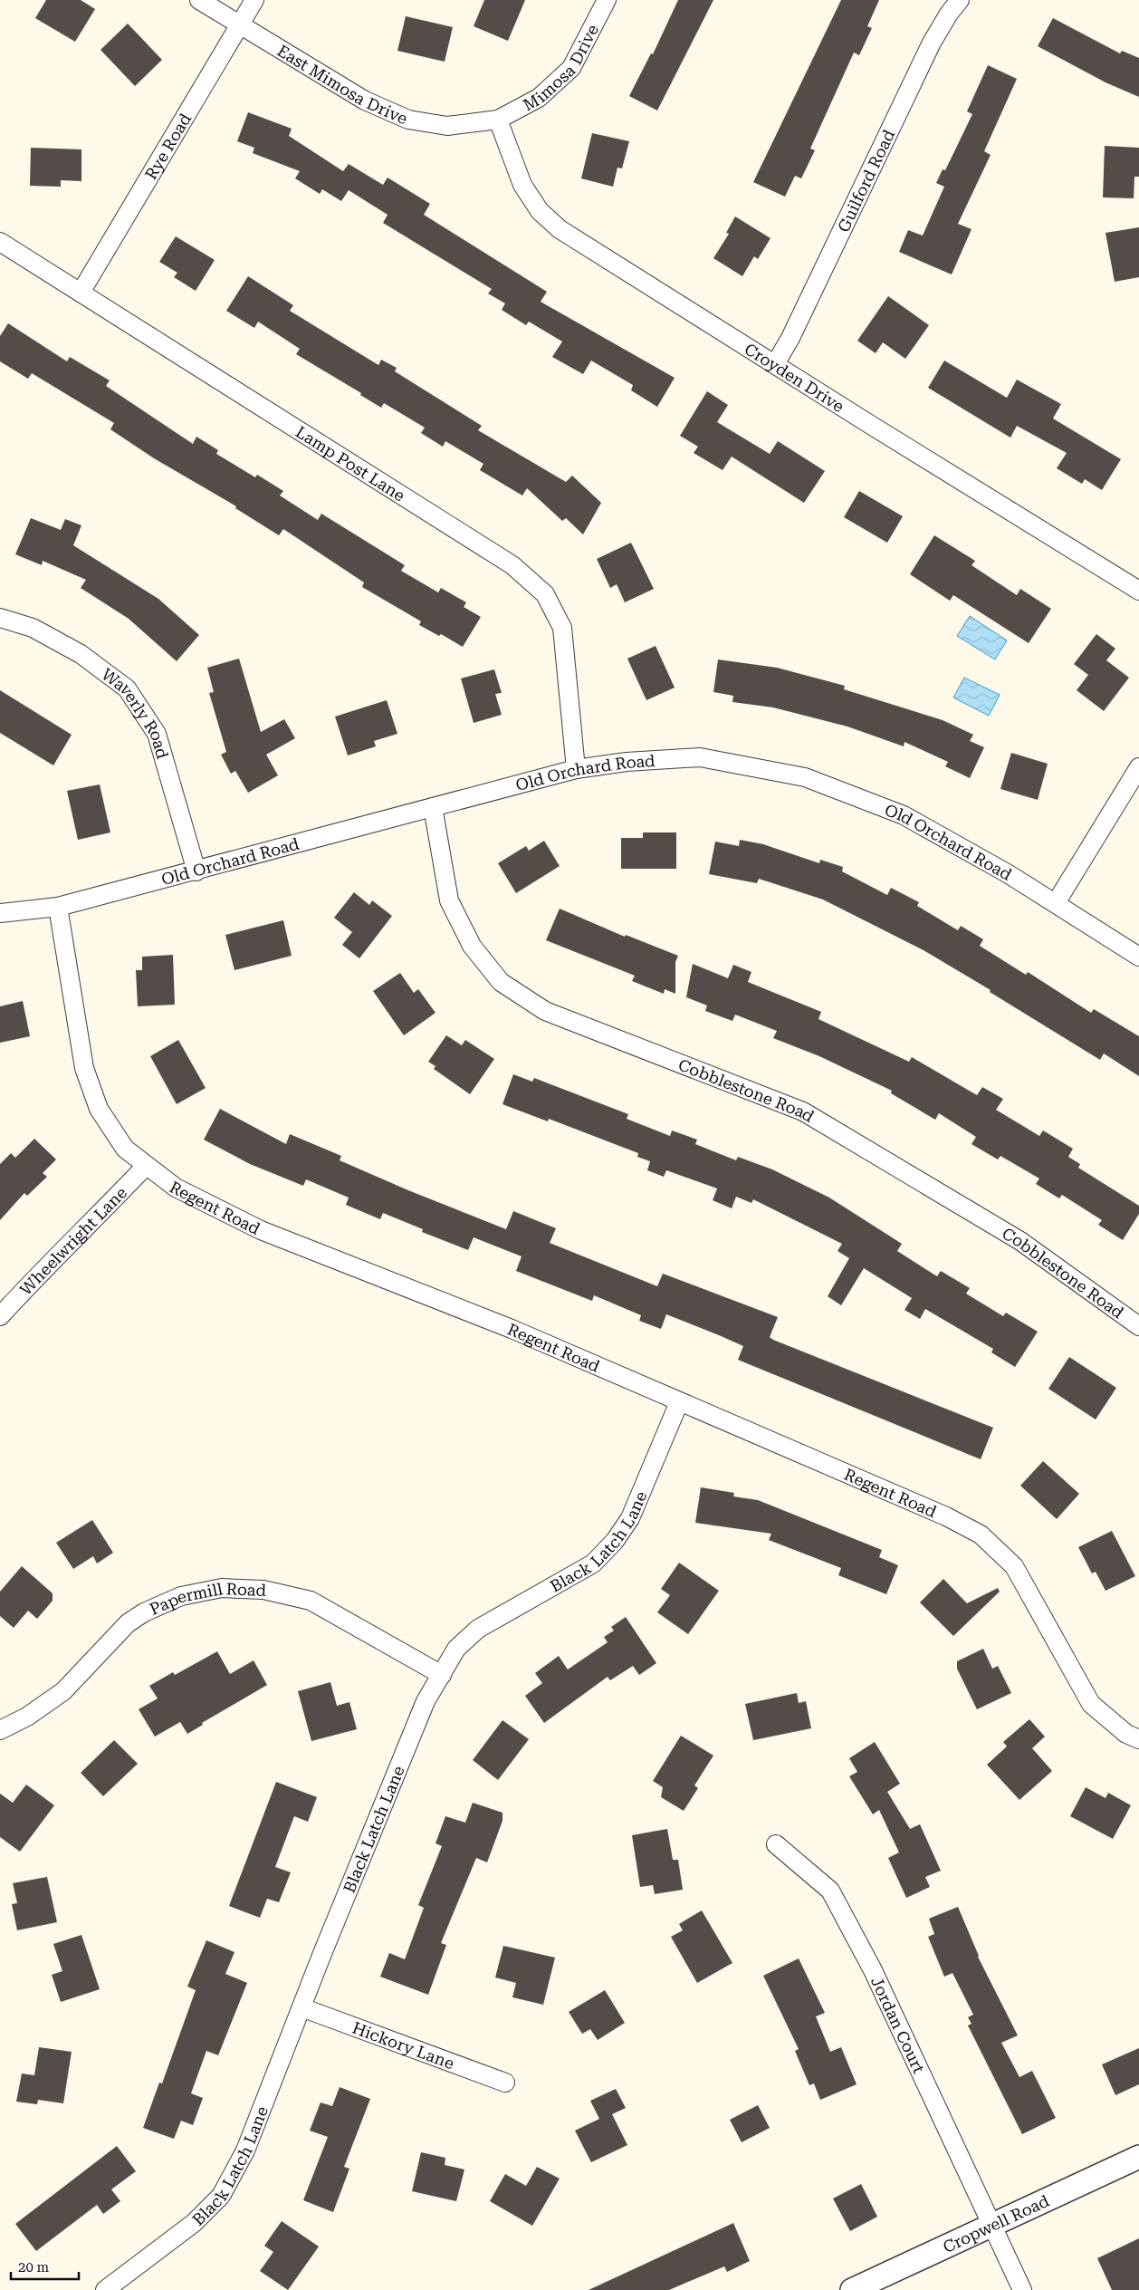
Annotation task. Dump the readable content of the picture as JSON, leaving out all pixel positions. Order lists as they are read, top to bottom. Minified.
{"streets":{"street":["Mimosa Drive","East Mimosa Drive","Rye Road","Guilford Road","Croyden Drive","Lamp Post Lane","Waverly Road","Old Orchard Road","Cobblestone Road","Regent Road","Wheelwright Lane","Black Latch Lane","Papermill Road","Jordan Court","Hickory Lane","Cropwell Road"]},"crossings":[["Mimosa Drive","East Mimosa Drive"],["Mimosa Drive","Croyden Drive"],["East Mimosa Drive","Rye Road"],["East Mimosa Drive","Croyden Drive"],["Rye Road","Lamp Post Lane"],["Guilford Road","Croyden Drive"],["Lamp Post Lane","Old Orchard Road"],["Waverly Road","Old Orchard Road"],["Old Orchard Road","Cobblestone Road"],["Old Orchard Road","Regent Road"],["Regent Road","Wheelwright Lane"],["Regent Road","Black Latch Lane"],["Black Latch Lane","Papermill Road"],["Black Latch Lane","Hickory Lane"],["Jordan Court","Cropwell Road"]],"scale_bar":"20 m"}
